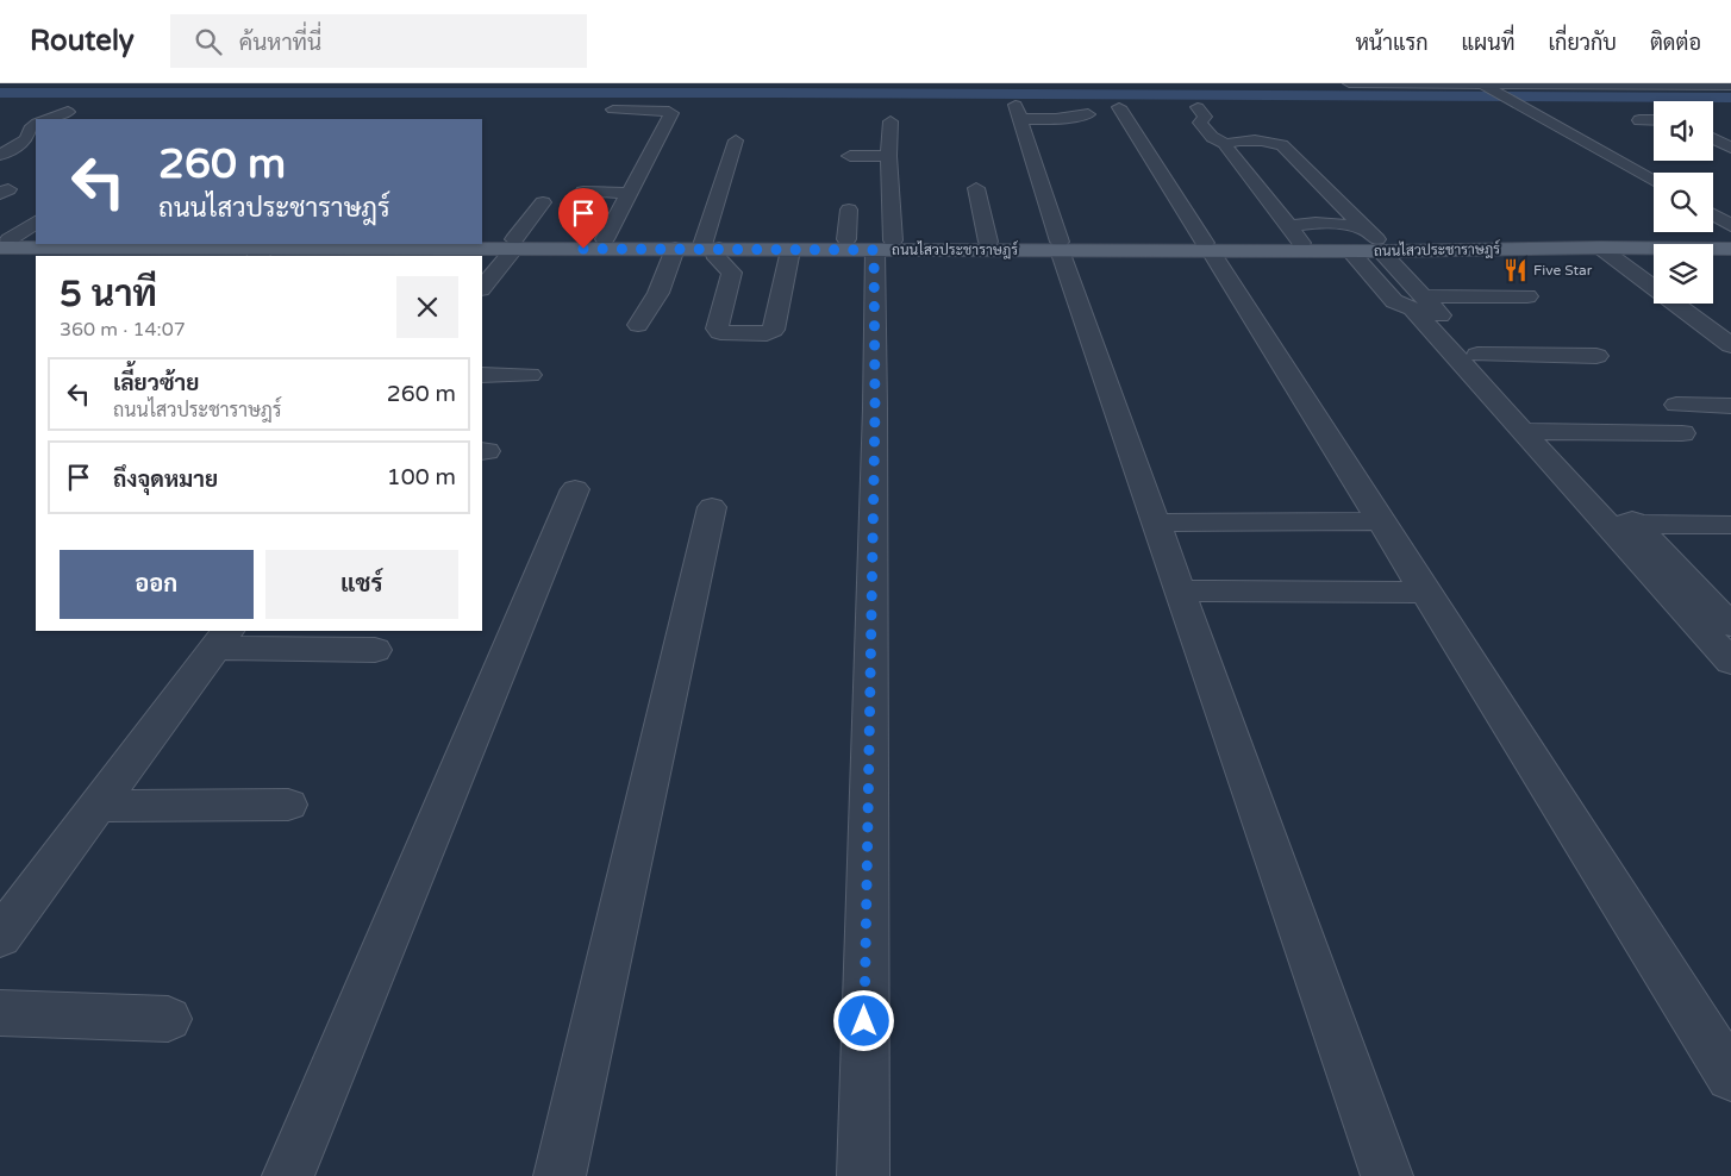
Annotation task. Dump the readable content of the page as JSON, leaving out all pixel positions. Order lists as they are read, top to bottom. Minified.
{"streets":{"main road":["ถนนไสวประชาราษฎร์"]},"places":{"restaurant":["Five Star"]},"page":{"header":"Routely","search":"ค้นหาที่นี่","nav":["หน้าแรก","แผนที่","เกี่ยวกับ","ติดต่อ"],"turn":["260 m","ถนนไสวประชาราษฎร์"],"heading":["5 นาที","360 m · 14:07"],"list":[{"name":"เลี้ยวซ้าย","note":"ถนนไสวประชาราษฎร์","value":"260 m"},{"name":"ถึงจุดหมาย","value":"100 m"}],"buttons":["ออก","แชร์"]}}
